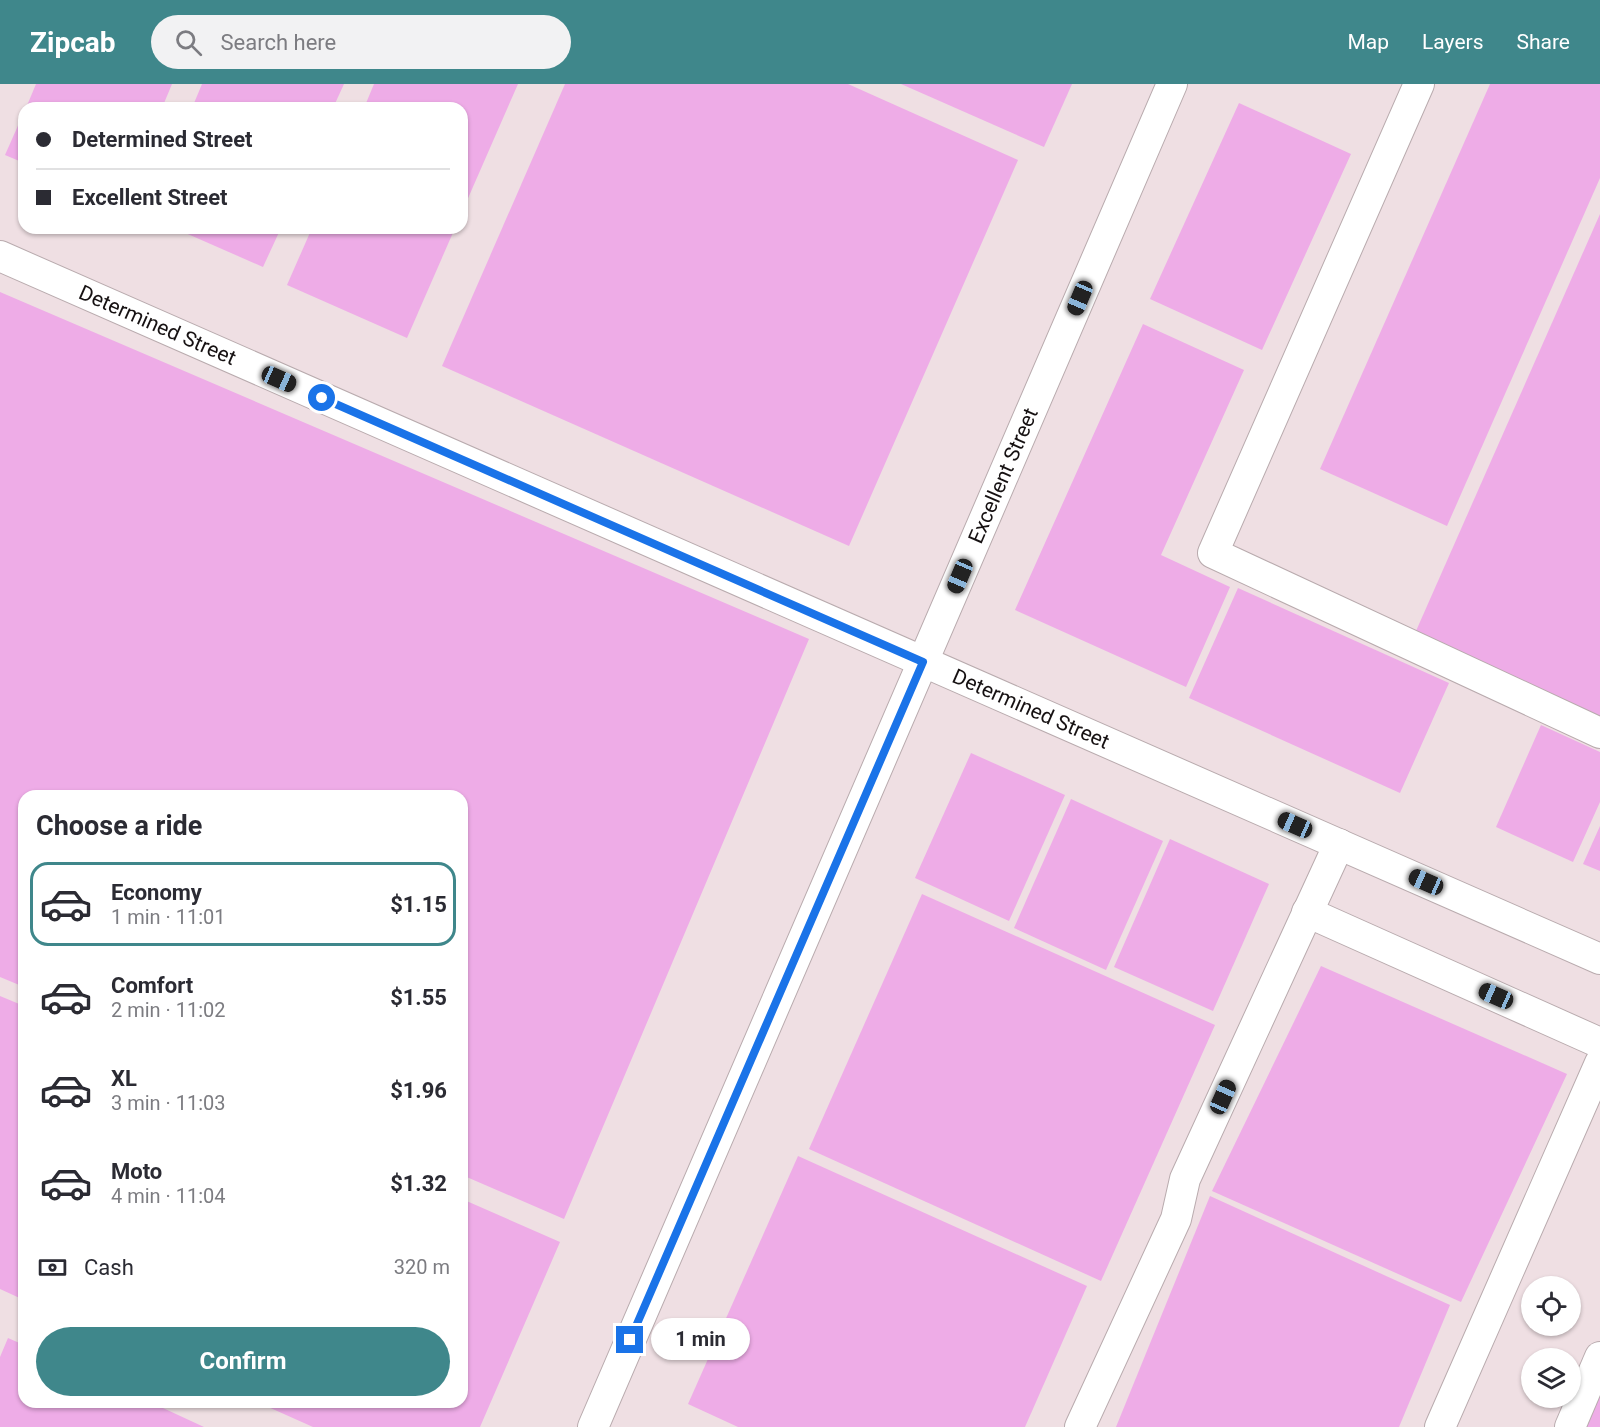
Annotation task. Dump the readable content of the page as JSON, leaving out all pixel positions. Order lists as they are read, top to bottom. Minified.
{"streets":{"street":["Determined Street","Excellent Street"]},"crossings":[["Determined Street","Excellent Street"]],"page":{"header":"Zipcab","search":"Search here","nav":["Map","Layers","Share"],"banner":["Determined Street","Excellent Street"],"heading":"Choose a ride","list":[{"name":"Economy","note":"1 min · 11:01","value":"$1.15"},{"name":"Comfort","note":"2 min · 11:02","value":"$1.55"},{"name":"XL","note":"3 min · 11:03","value":"$1.96"},{"name":"Moto","note":"4 min · 11:04","value":"$1.32"}],"pay":["Cash","320 m"],"buttons":"Confirm","bubble":"1 min"}}
